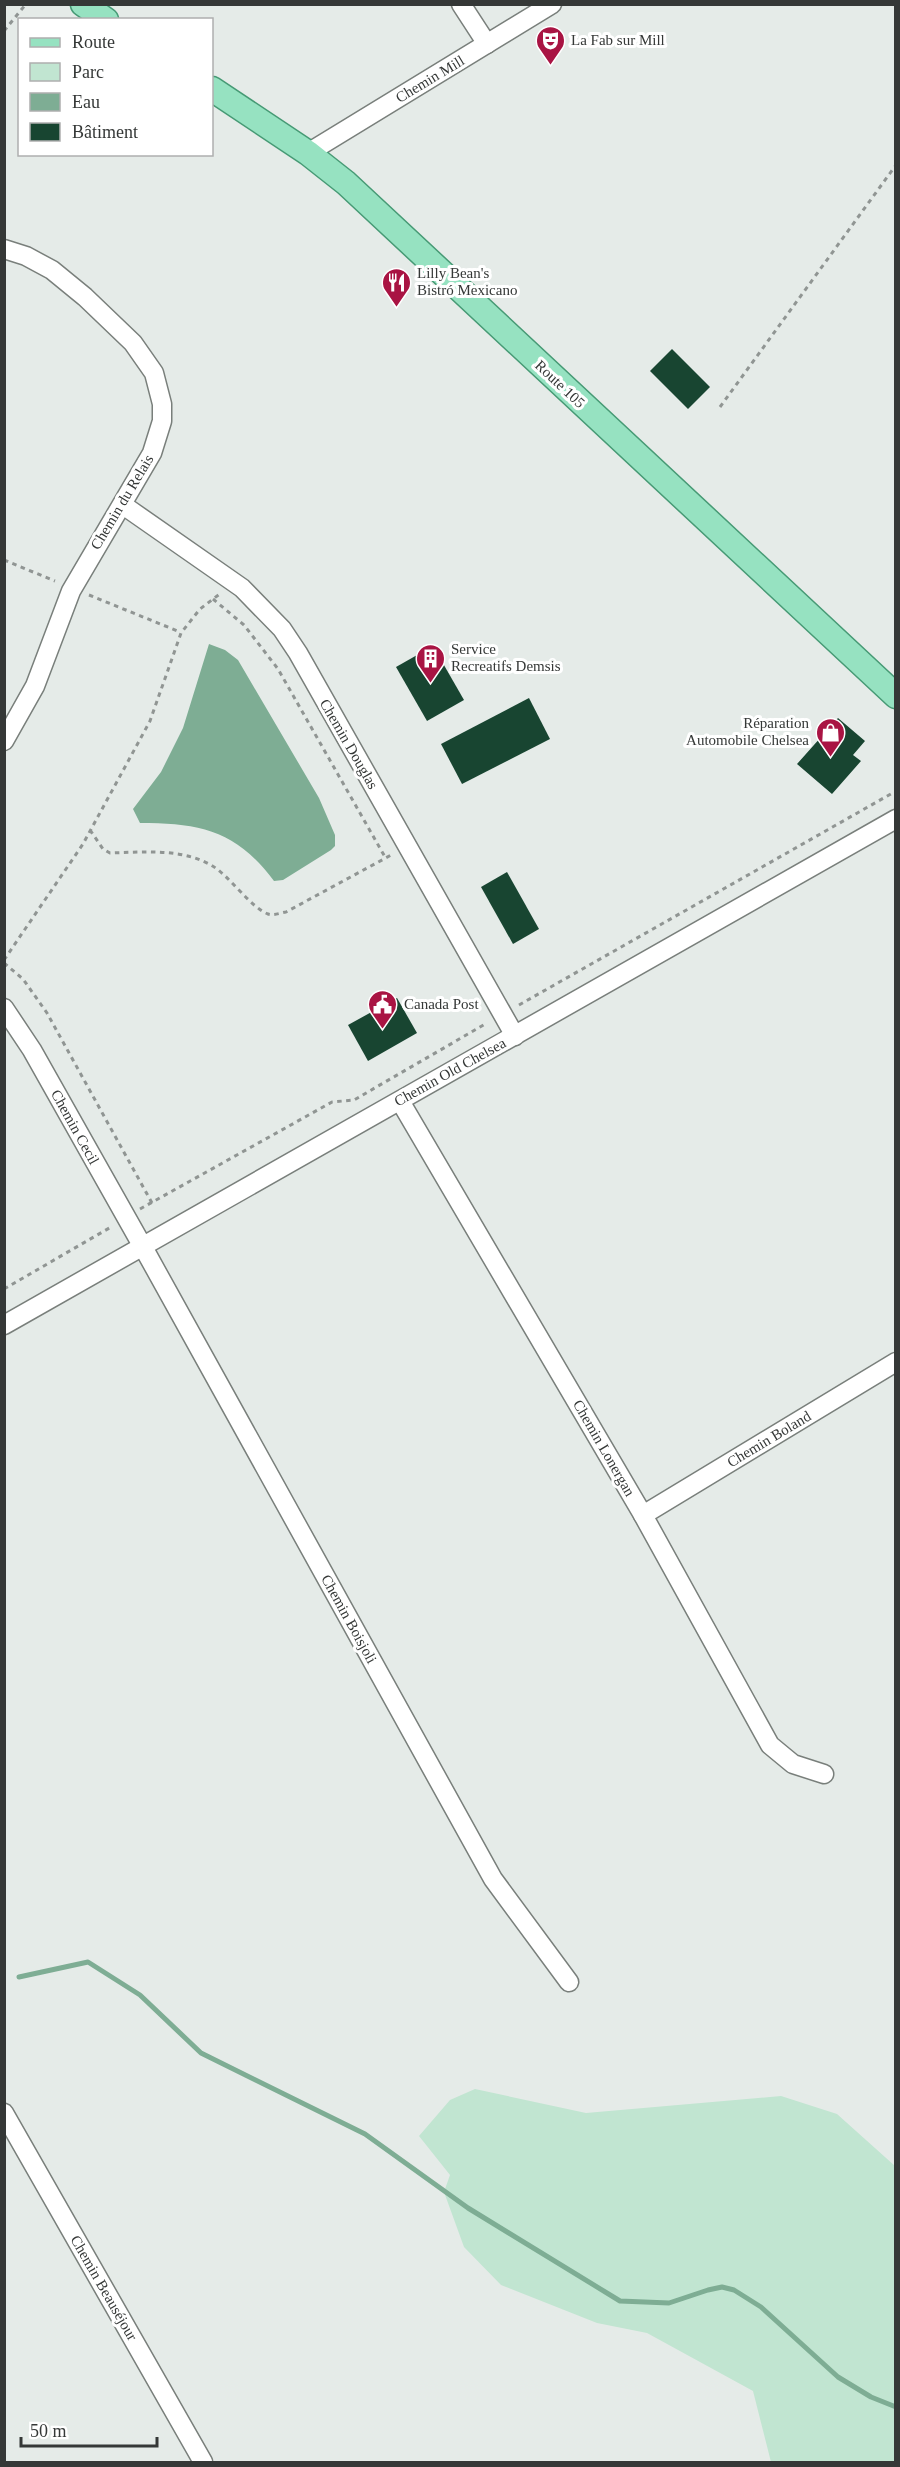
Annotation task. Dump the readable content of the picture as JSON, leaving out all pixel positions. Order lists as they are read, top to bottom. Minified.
{"streets":{"main road":["Route 105"],"street":["Chemin Mill","Chemin du Relais","Chemin Douglas","Chemin Old Chelsea","Chemin Cecil","Chemin Boland","Chemin Lonergan","Chemin Boisjoli","Chemin Beauséjour"]},"crossings":[["Chemin Mill","Route 105"],["Chemin du Relais","Chemin Douglas"],["Chemin Douglas","Chemin Old Chelsea"],["Chemin Old Chelsea","Chemin Cecil"],["Chemin Old Chelsea","Chemin Lonergan"],["Chemin Old Chelsea","Chemin Boisjoli"],["Chemin Cecil","Chemin Boisjoli"],["Chemin Boland","Chemin Lonergan"]],"places":{"theatre":["La Fab sur Mill"],"restaurant":["Lilly Bean's Bistró Mexicano"],"building":["Service Recreatifs Demsis"],"shop":["Réparation Automobile Chelsea"],"public building":["Canada Post"]},"legend":["Route","Parc","Eau","Bâtiment"],"scale_bar":"50 m"}
